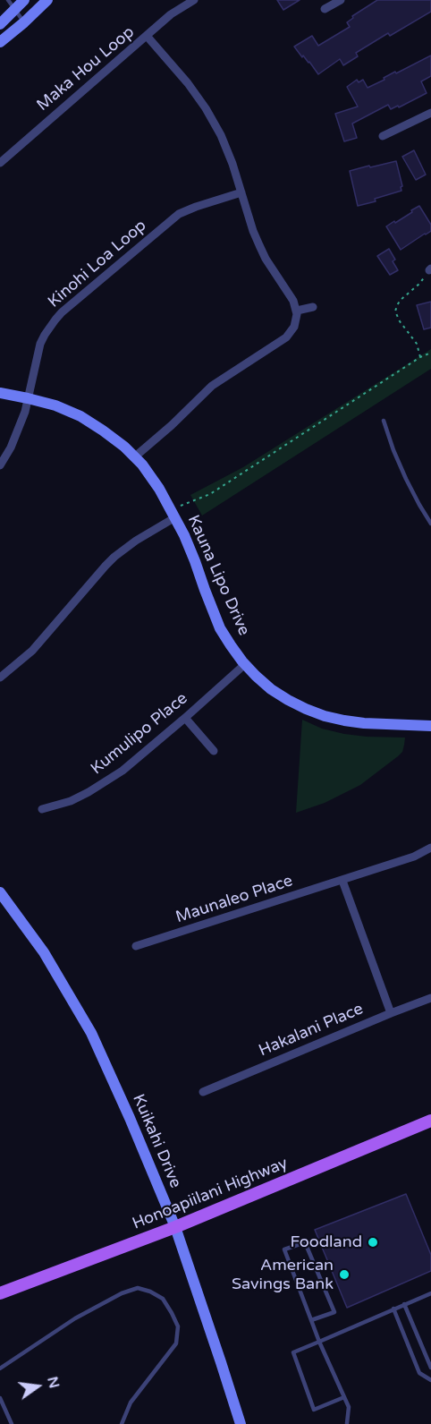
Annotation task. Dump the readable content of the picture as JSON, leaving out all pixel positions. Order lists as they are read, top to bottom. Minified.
{"streets":{"main road":["Honoapiilani Highway"],"street":["Maka Hou Loop","Kinohi Loa Loop","Kauna Lipo Drive","Kumulipo Place","Maunaleo Place","Hakalani Place","Kuikahi Drive"]},"crossings":[["Maka Hou Loop","Kinohi Loa Loop"],["Kinohi Loa Loop","Kauna Lipo Drive"],["Kauna Lipo Drive","Kumulipo Place"],["Kuikahi Drive","Honoapiilani Highway"]],"places":["Foodland","American Savings Bank"],"north":"right"}
